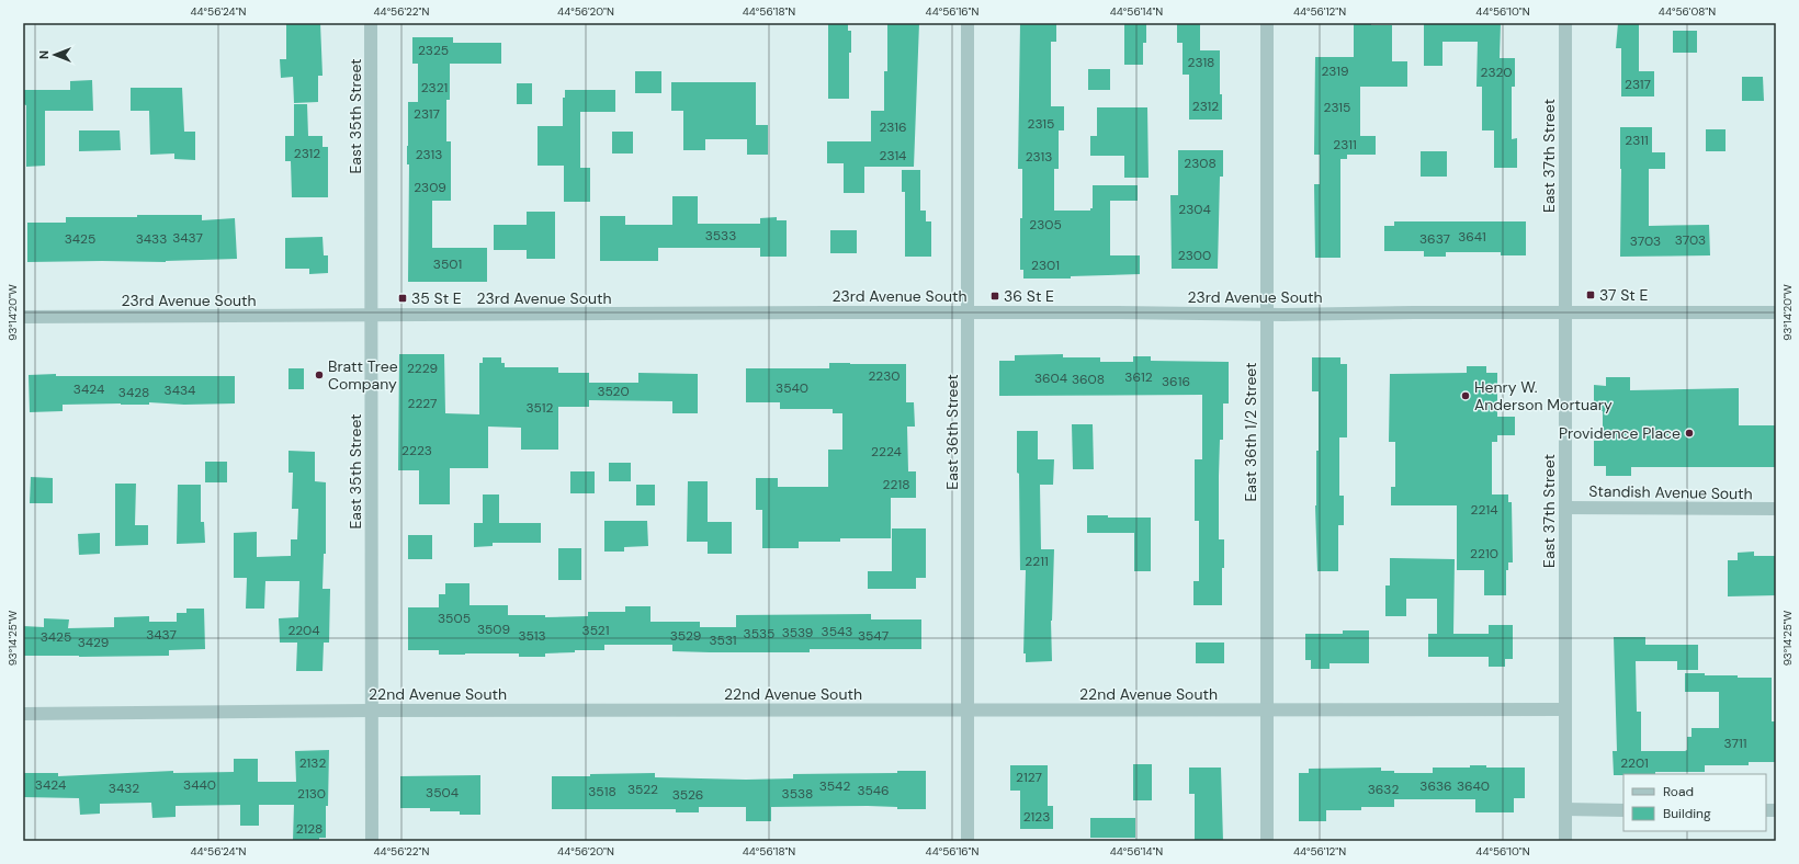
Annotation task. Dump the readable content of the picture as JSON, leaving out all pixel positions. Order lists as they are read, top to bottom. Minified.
{"streets":{"street":["East 35th Street","East 37th Street","23rd Avenue South","East 36th Street","East 36th 1/2 Street","Standish Avenue South","22nd Avenue South"]},"crossings":[["East 35th Street","23rd Avenue South"],["East 35th Street","22nd Avenue South"],["East 37th Street","23rd Avenue South"],["East 37th Street","Standish Avenue South"],["East 37th Street","22nd Avenue South"],["23rd Avenue South","East 36th Street"],["23rd Avenue South","East 36th 1/2 Street"],["East 36th Street","22nd Avenue South"],["East 36th 1/2 Street","22nd Avenue South"]],"places":{"transit":["37 St E","36 St E","35 St E"],"other":["Bratt Tree Company","Henry W. Anderson Mortuary","Providence Place"]},"house_numbers":["2325","2318","2319","2320","2317","2321","2312","2315","2317","2315","2316","2311","2311","2312","2313","2314","2313","2308","2309","2304","2305","3533","3641","3437","3425","3433","3637","3703","3703","2300","3501","2301","2229","2230","3612","3604","3608","3616","3540","3424","3434","3520","3428","2227","3512","2223","2224","2218","2214","2210","2211","3505","3509","2204","3521","3543","3539","3535","3437","3513","3529","3547","3425","3531","3429","3711","2132","2201","2127","3424","3440","3542","3636","3640","3432","3522","3632","3546","3518","3504","2130","3538","3526","2123","2128"],"legend":["Road","Building"],"north":"left","coordinates":["44°56'24\"N","44°56'22\"N","44°56'20\"N","44°56'18\"N","44°56'16\"N","44°56'14\"N","44°56'12\"N","44°56'10\"N","44°56'08\"N","93°14'20\"W","93°14'25\"W"]}
